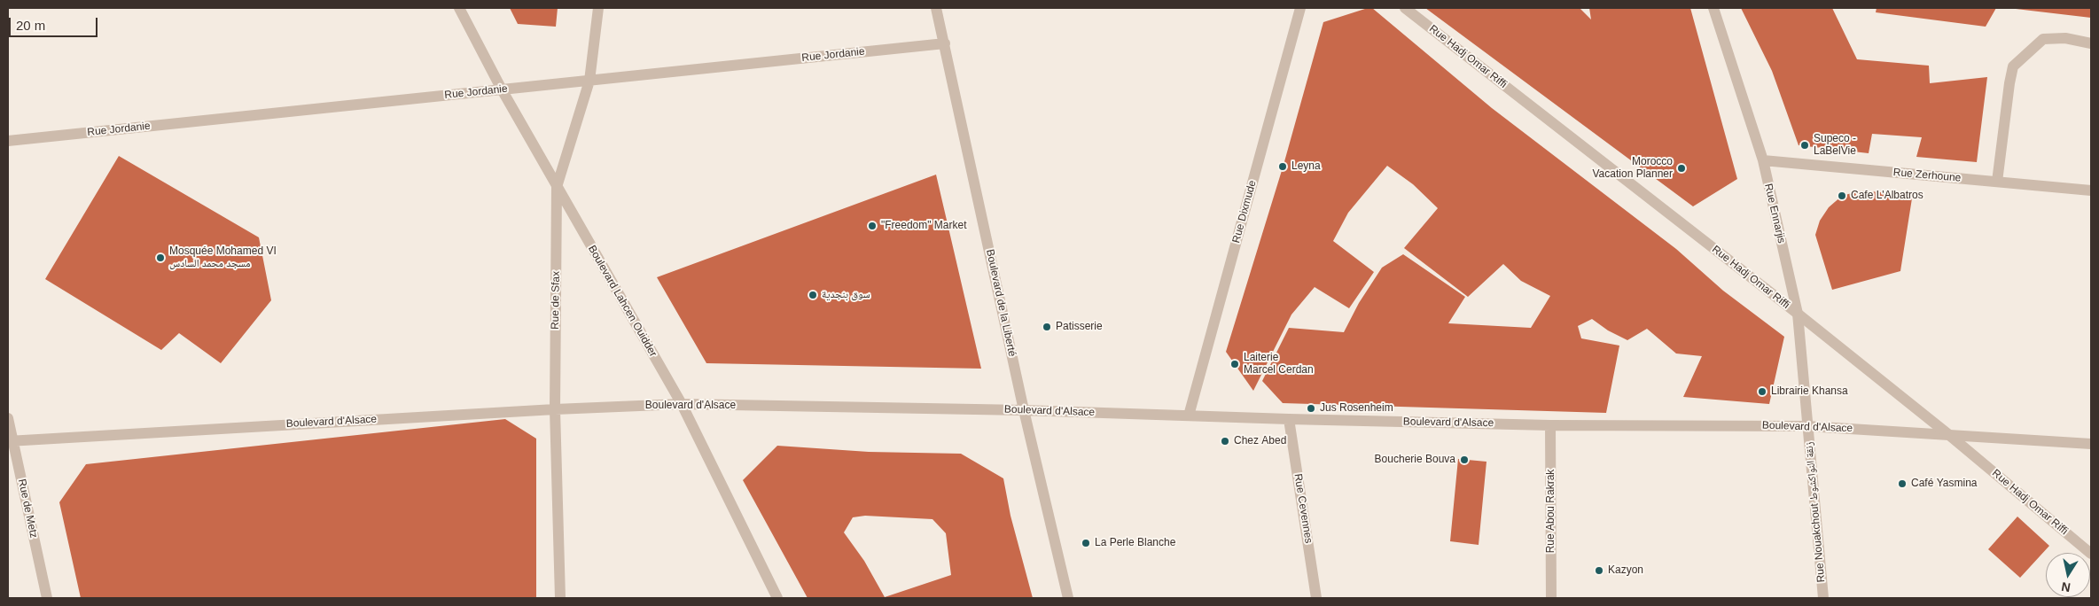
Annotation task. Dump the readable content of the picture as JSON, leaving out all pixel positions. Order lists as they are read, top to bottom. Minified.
{"streets":{"street":["Rue Jordanie","Rue Hadj Omar Riffi","Rue Zerhoune","Rue Dixmude","Rue Ennarjis","Rue de Sfax","Boulevard Lahcen Ouidder","Boulevard de la Liberté","Boulevard d'Alsace","Rue de Metz","Rue Cevennes","Rue Abou Rakrak","Rue Nouakchout زنقة النواكشوط"]},"crossings":[["Rue Jordanie","Rue de Sfax"],["Rue Jordanie","Boulevard Lahcen Ouidder"],["Rue Jordanie","Boulevard de la Liberté"],["Rue Hadj Omar Riffi","Rue Ennarjis"],["Rue Hadj Omar Riffi","Boulevard d'Alsace"],["Rue Zerhoune","Rue Ennarjis"],["Rue Dixmude","Boulevard d'Alsace"],["Rue Ennarjis","Boulevard d'Alsace"],["Rue Ennarjis","Rue Nouakchout زنقة النواكشوط"],["Rue de Sfax","Boulevard Lahcen Ouidder"],["Rue de Sfax","Boulevard d'Alsace"],["Boulevard Lahcen Ouidder","Boulevard d'Alsace"],["Boulevard de la Liberté","Boulevard d'Alsace"],["Boulevard d'Alsace","Rue de Metz"],["Boulevard d'Alsace","Rue Cevennes"],["Boulevard d'Alsace","Rue Abou Rakrak"],["Boulevard d'Alsace","Rue Nouakchout زنقة النواكشوط"]],"places":["Supeco - LaBelVie","Leyna","Morocco Vacation Planner","Cafe L'Albatros","\"Freedom\" Market","Mosquée Mohamed VI مسجد محمد السادس","سوق بنجدية","Patisserie","Laiterie Marcel Cerdan","Librairie Khansa","Jus Rosenheim","Chez Abed","Boucherie Bouva","Café Yasmina","La Perle Blanche","Kazyon"],"scale_bar":"20 m","north":"bottom"}
